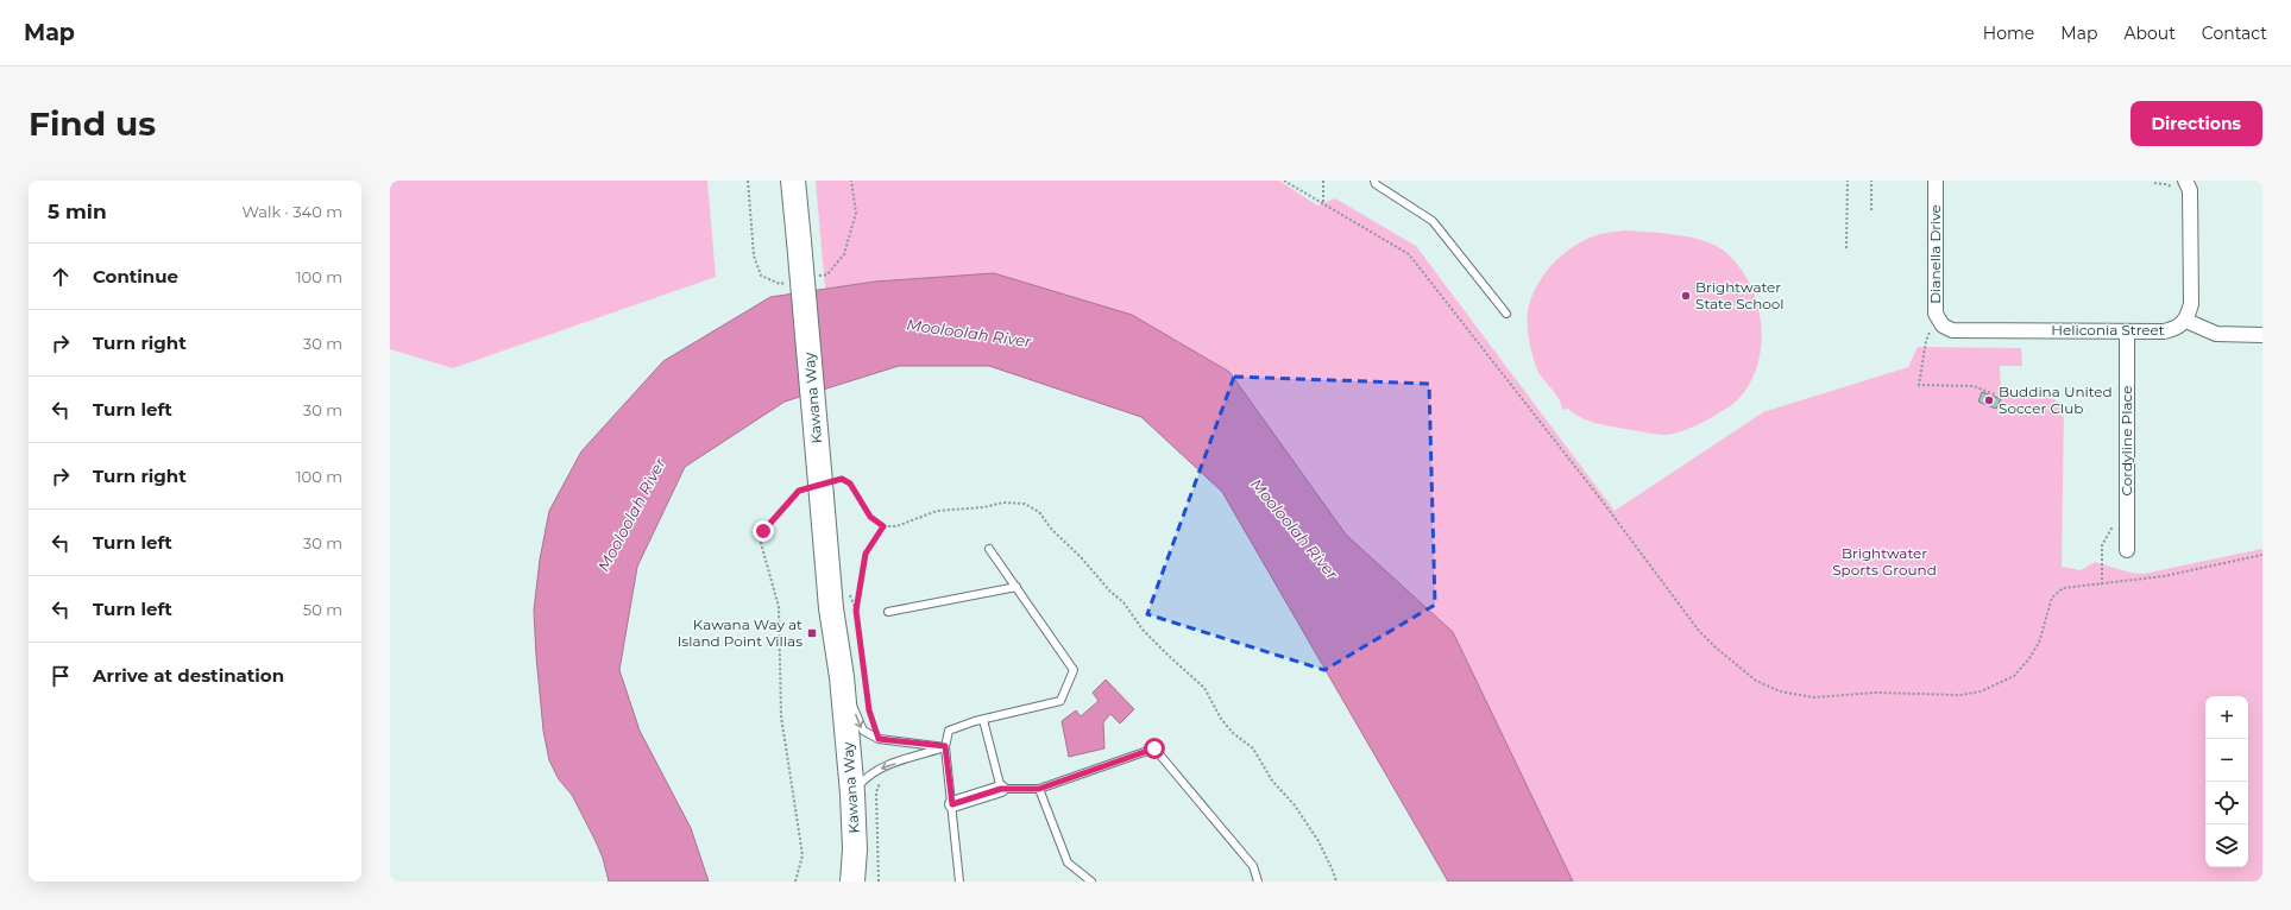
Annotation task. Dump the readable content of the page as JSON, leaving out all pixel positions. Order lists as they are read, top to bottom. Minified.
{"streets":{"main road":["Kawana Way"],"street":["Dianella Drive","Heliconia Street","Cordyline Place"]},"crossings":[["Dianella Drive","Heliconia Street"],["Heliconia Street","Cordyline Place"]],"water":["Mooloolah River"],"parks":["Brightwater Sports Ground"],"places":{"other":["Brightwater State School","Buddina United Soccer Club"],"transit":["Kawana Way at Island Point Villas"]},"page":{"header":"Map","nav":["Home","Map","About","Contact"],"buttons":"Directions","title":"Find us","heading":["5 min","Walk · 340 m"],"list":[["Continue","100 m"],["Turn right","30 m"],["Turn left","30 m"],["Turn right","100 m"],["Turn left","30 m"],["Turn left","50 m"],"Arrive at destination"],"map_buttons":["+","−"]}}
